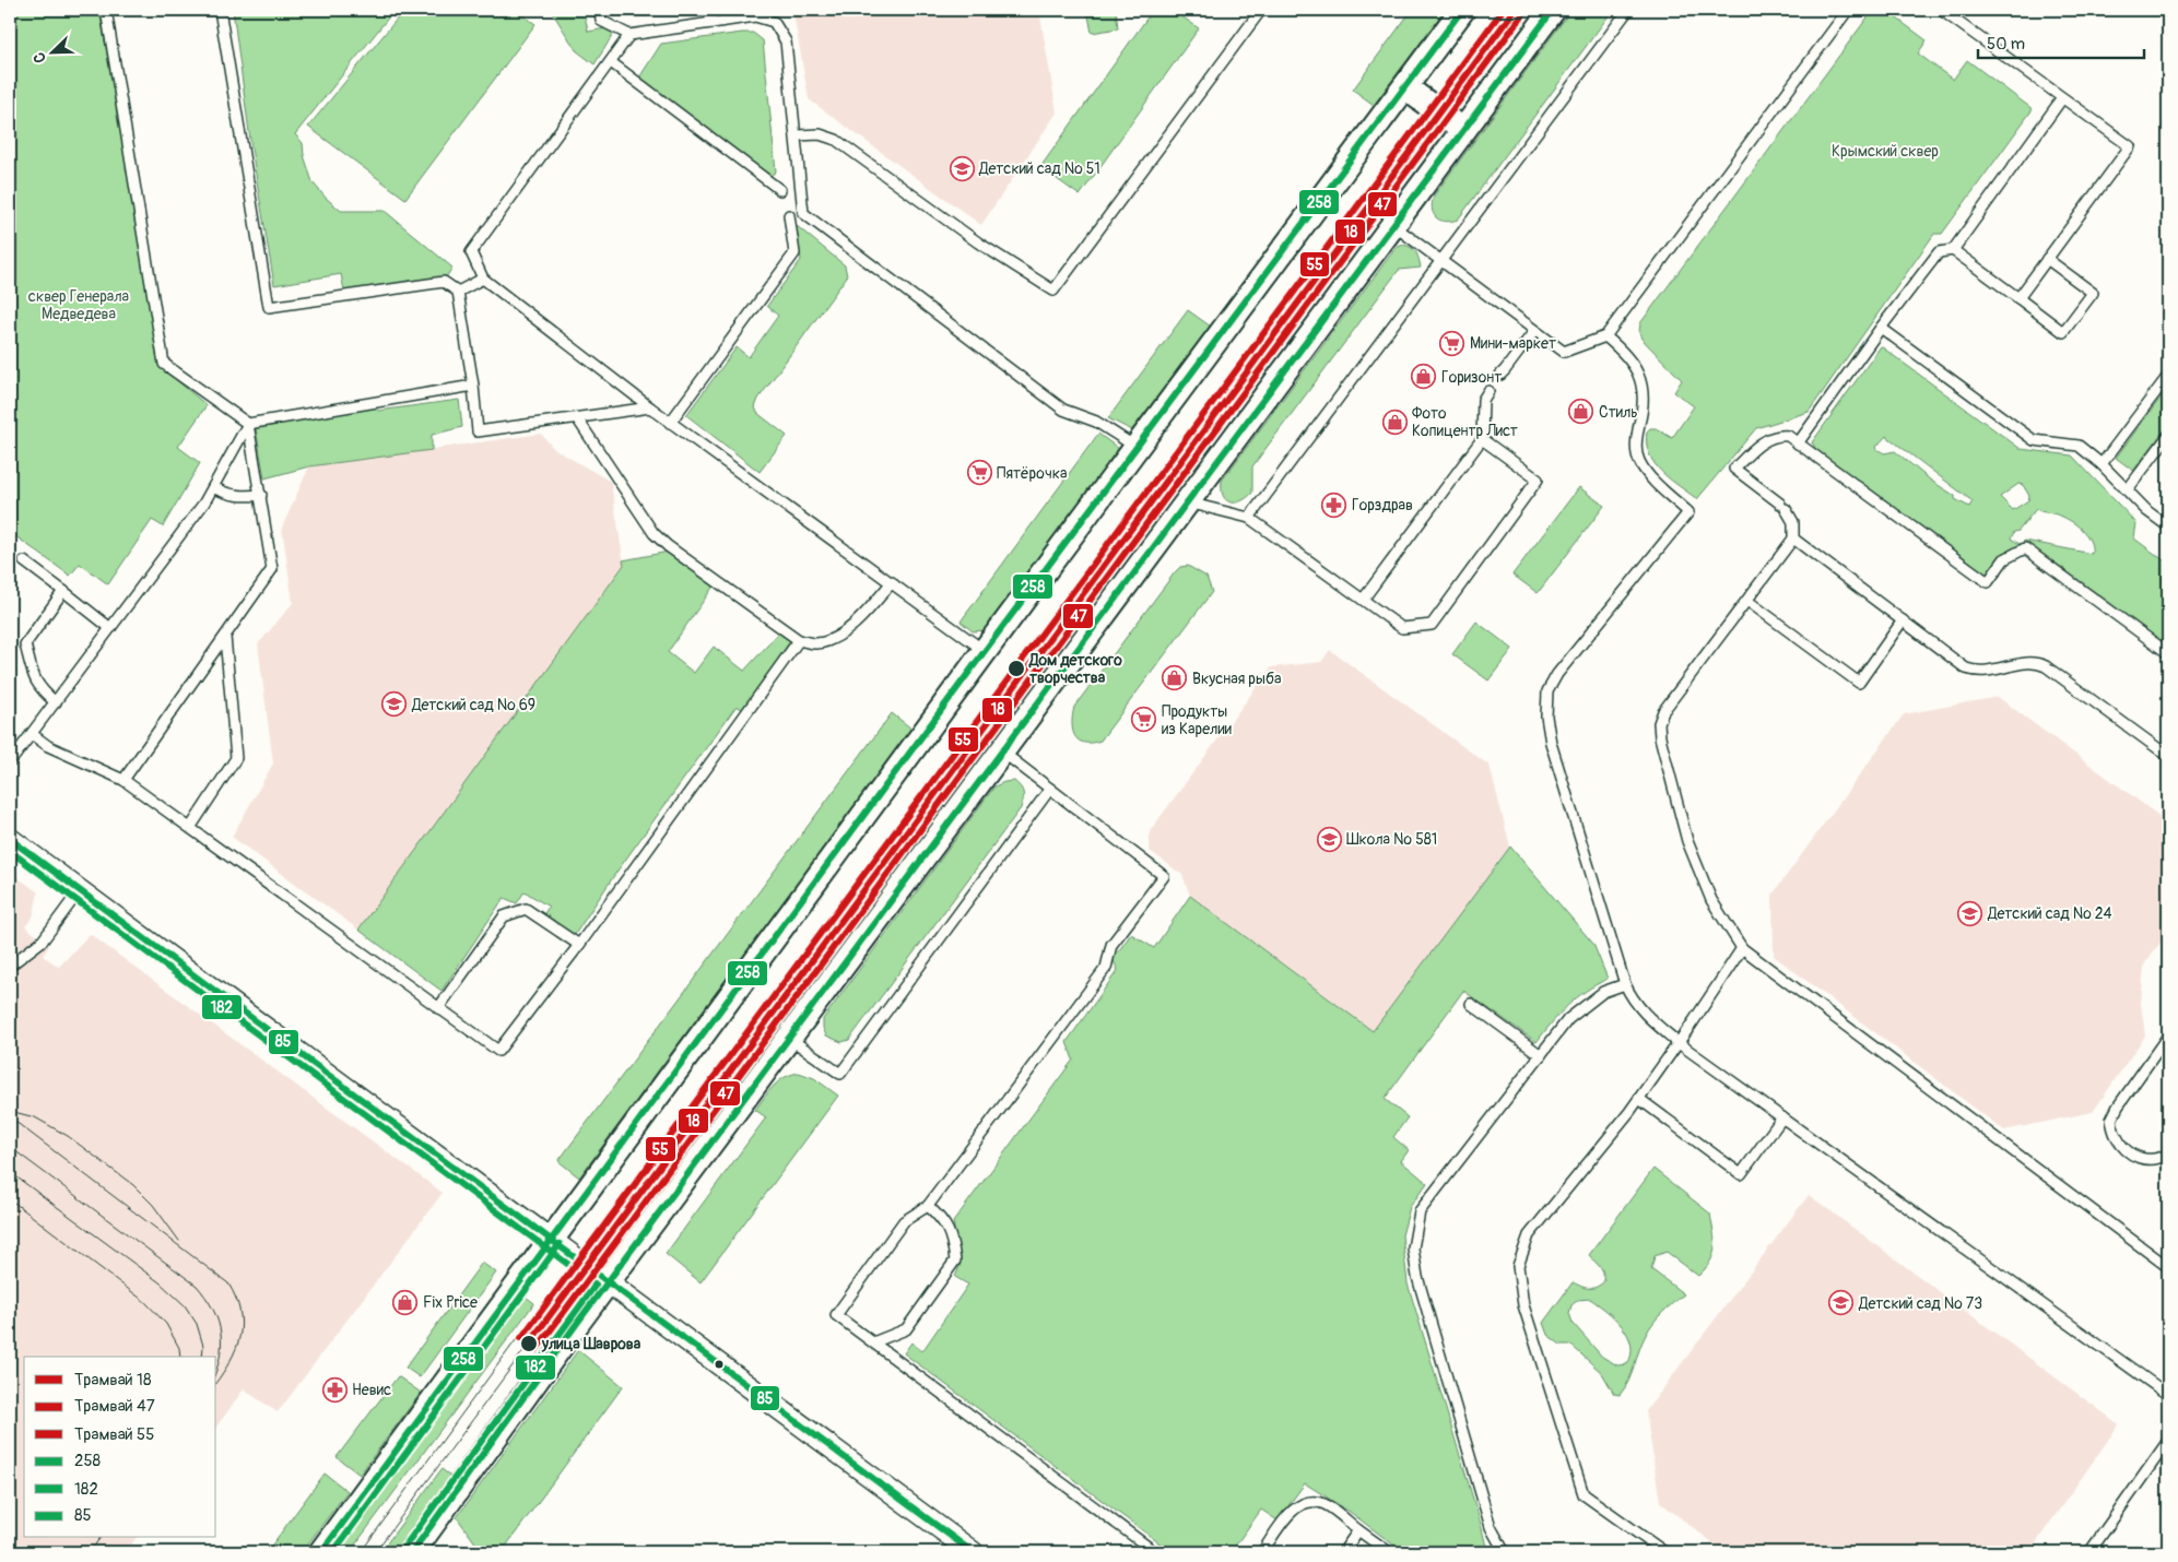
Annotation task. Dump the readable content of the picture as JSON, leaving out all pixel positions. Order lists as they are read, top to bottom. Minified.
{"parks":["Крымский сквер","сквер Генерала Медведева"],"places":{"school or university":["Детский сад № 51","Детский сад № 69","Школа № 581","Детский сад № 24","Детский сад № 73"],"supermarket":["Мини-маркет","Пятёрочка","Продукты из Карелии"],"shop":["Горизонт","Стиль","Фото Копицентр Лист","Вкусная рыба","Fix Price"],"pharmacy":["Горздрав","Невис"],"other":["Дом детского творчества","улица Шаврова"]},"lines":["tram line 18","tram line 55","transit line 258","tram line 47","transit line 85","transit line 182"],"legend":["Трамвай 18","Трамвай 47","Трамвай 55","258","182","85"],"scale_bar":"50 m","north":"bottom left"}
